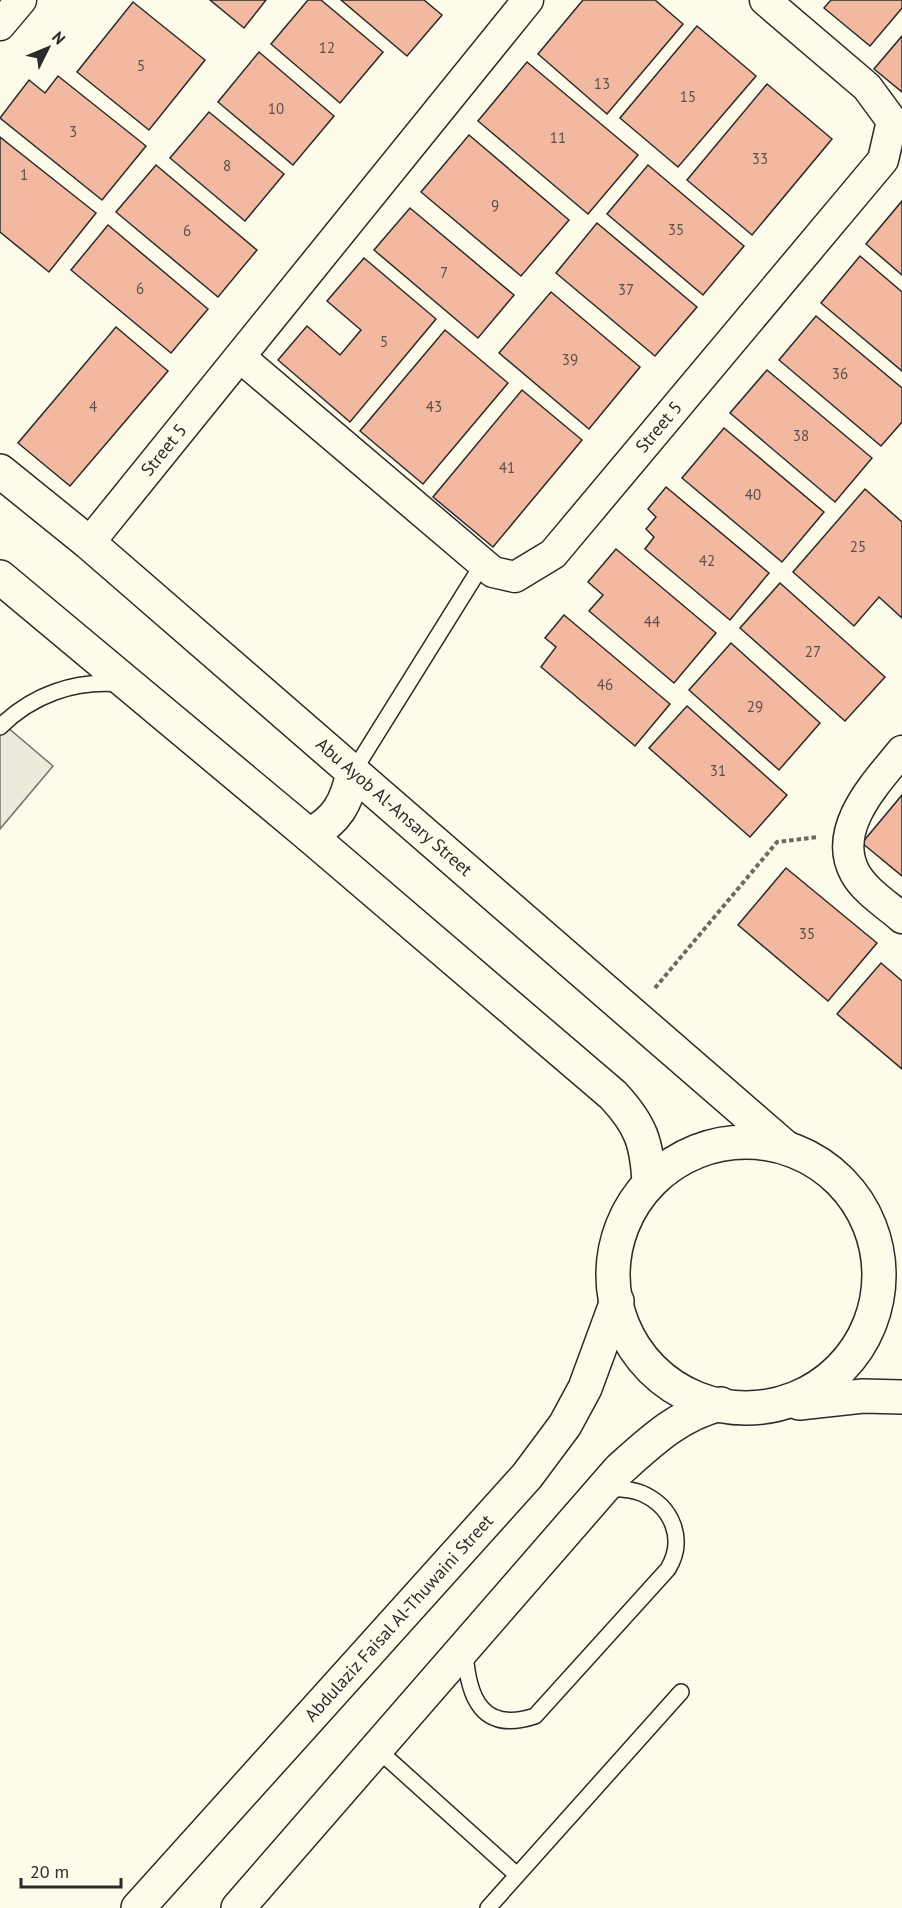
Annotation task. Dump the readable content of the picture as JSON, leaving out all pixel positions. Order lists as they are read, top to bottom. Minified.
{"streets":{"street":["Street 5","Abu Ayob Al-Ansary Street","Abdulaziz Faisal Al-Thuwaini Street"]},"crossings":[["Street 5","Abu Ayob Al-Ansary Street"]],"house_numbers":["12","5","13","15","10","3","11","33","8","1","9","35","6","7","6","37","5","39","36","4","43","38","41","40","25","42","44","27","46","29","31","35"],"scale_bar":"20 m","north":"top right"}
